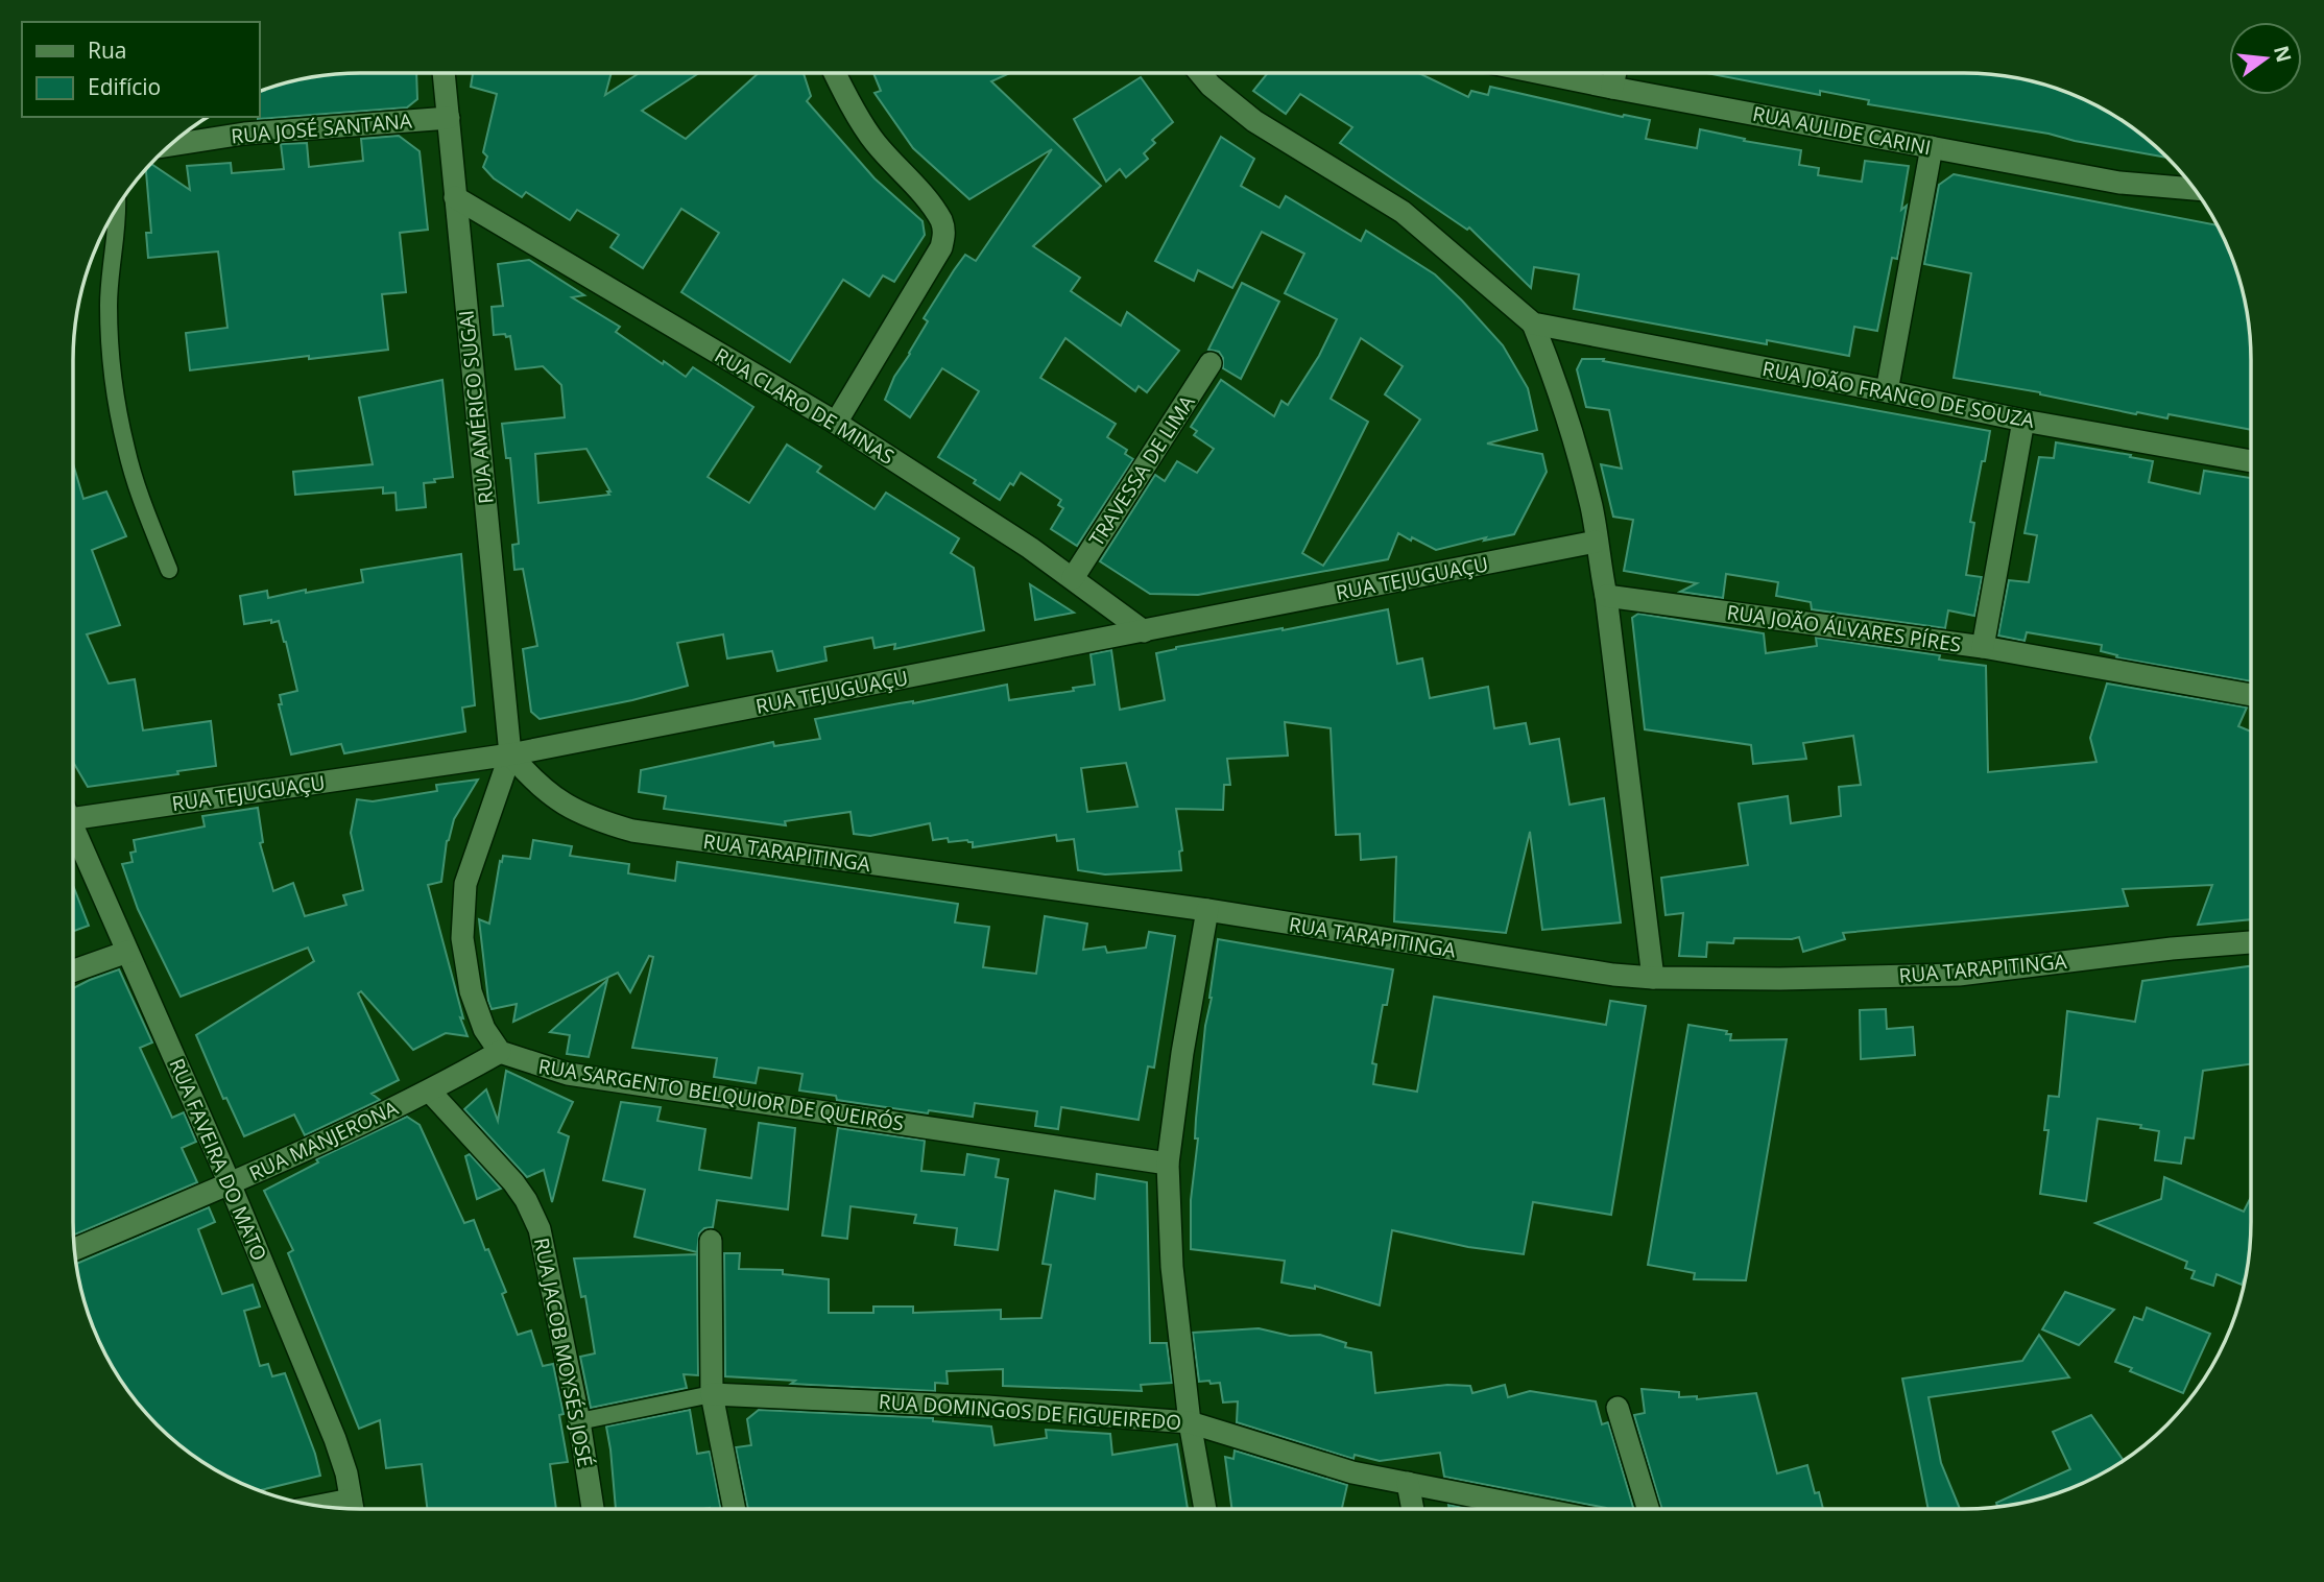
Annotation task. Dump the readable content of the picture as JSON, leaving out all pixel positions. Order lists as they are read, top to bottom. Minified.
{"streets":{"street":["RUA JOSÉ SANTANA","RUA AULIDE CARINI","RUA JOÃO FRANCO DE SOUZA","RUA CLARO DE MINAS","RUA AMÉRICO SUGAI","TRAVESSA DE LIMA","RUA TEJUGUAÇU","RUA JOÃO ÁLVARES PÍRES","RUA TARAPITINGA","RUA SARGENTO BELQUIOR DE QUEIRÓS","RUA MANJERONA","RUA FAVEIRA DO MATO","RUA JACOB MOYSÉS JOSÉ","RUA DOMINGOS DE FIGUEIREDO"]},"crossings":[["RUA JOSÉ SANTANA","RUA AMÉRICO SUGAI"],["RUA JOÃO FRANCO DE SOUZA","RUA JOÃO ÁLVARES PÍRES"],["RUA CLARO DE MINAS","RUA AMÉRICO SUGAI"],["RUA CLARO DE MINAS","TRAVESSA DE LIMA"],["RUA CLARO DE MINAS","RUA TEJUGUAÇU"],["RUA AMÉRICO SUGAI","RUA TEJUGUAÇU"],["RUA AMÉRICO SUGAI","RUA TARAPITINGA"],["RUA TEJUGUAÇU","RUA TARAPITINGA"],["RUA SARGENTO BELQUIOR DE QUEIRÓS","RUA MANJERONA"],["RUA MANJERONA","RUA FAVEIRA DO MATO"],["RUA MANJERONA","RUA JACOB MOYSÉS JOSÉ"],["RUA JACOB MOYSÉS JOSÉ","RUA DOMINGOS DE FIGUEIREDO"]],"legend":["Rua","Edifício"],"north":"right"}
